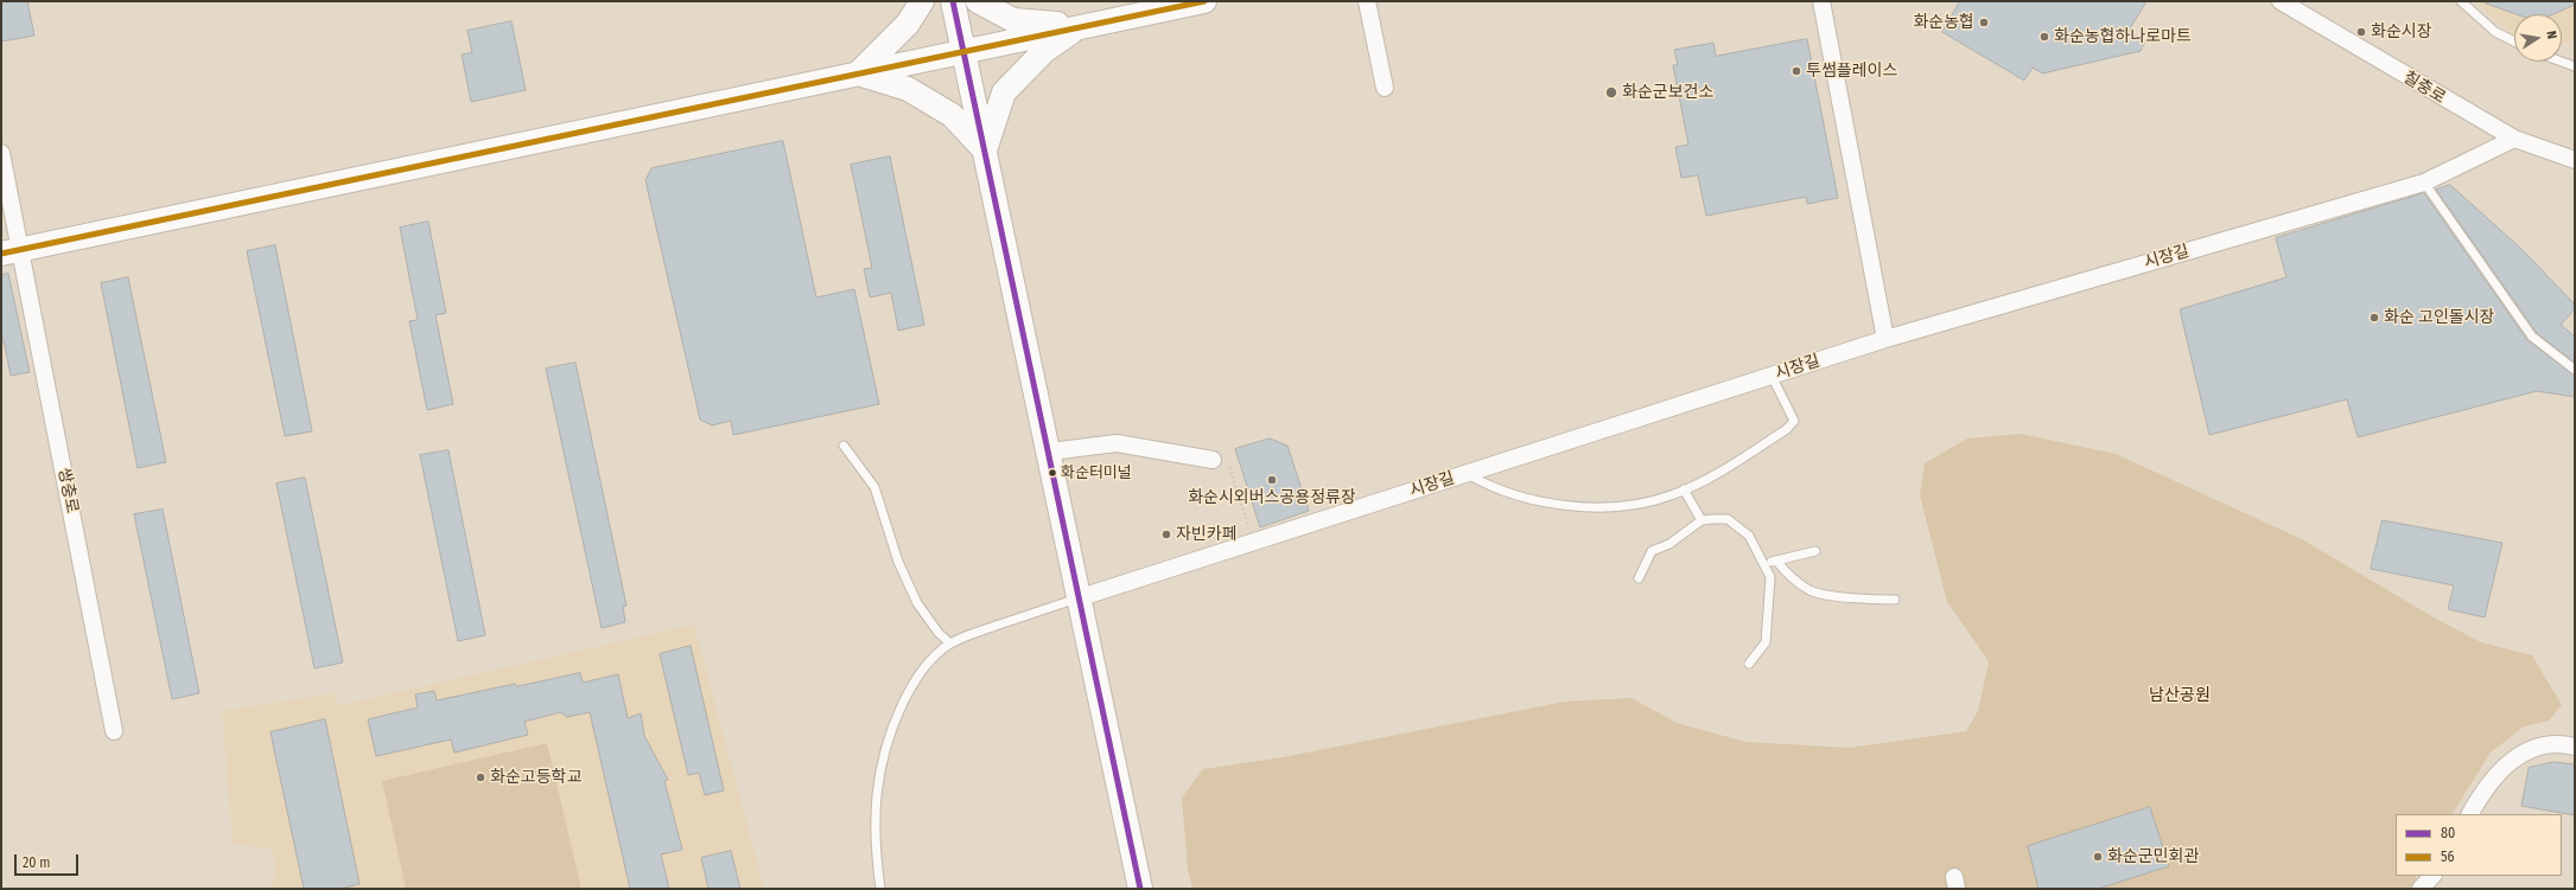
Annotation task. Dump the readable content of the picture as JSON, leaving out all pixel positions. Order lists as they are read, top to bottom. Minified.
{"streets":{"street":["칠충로","시장길","쌍충로"]},"crossings":[["칠충로","시장길"]],"parks":["남산공원"],"places":["화순농협","화순시장","화순농협하나로마트","투썸플레이스","화순군보건소","화순 고인돌시장","화순터미널","화순시외버스공용정류장","자빈카페","화순고등학교","화순군민회관"],"lines":["transit line 80","transit line 56"],"legend":["80","56"],"scale_bar":"20 m","north":"right"}
